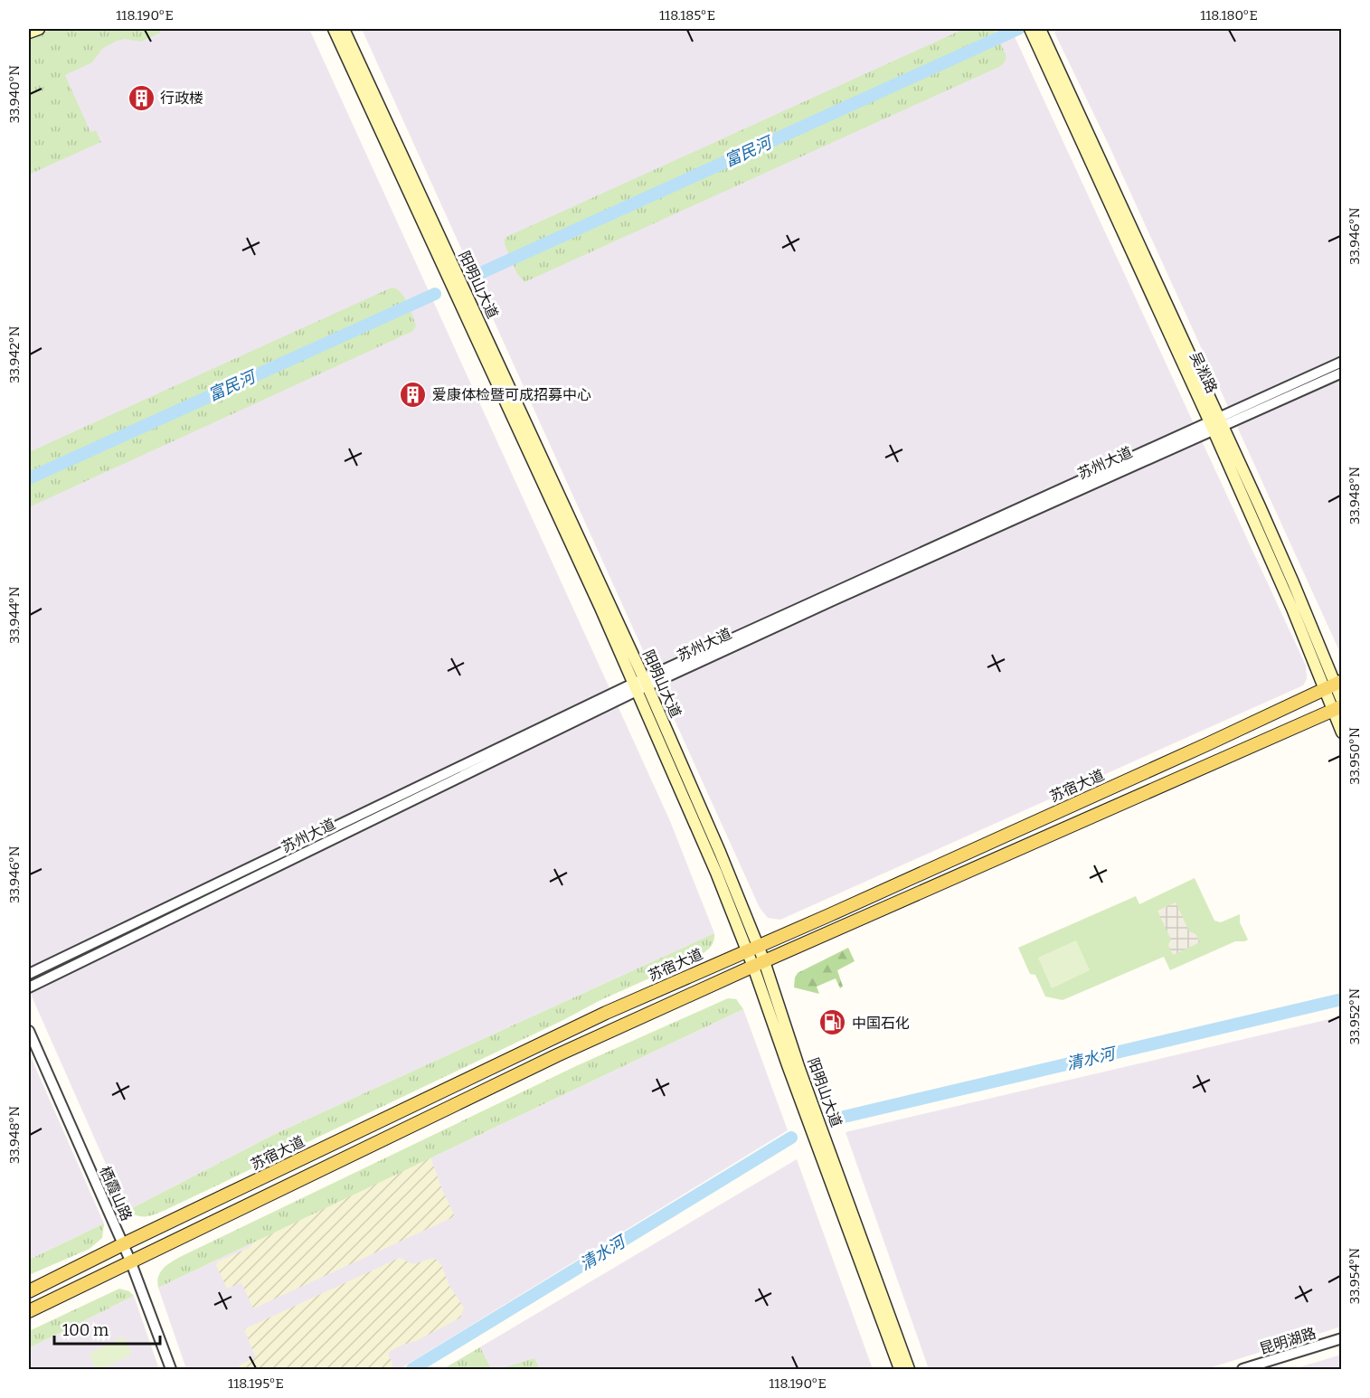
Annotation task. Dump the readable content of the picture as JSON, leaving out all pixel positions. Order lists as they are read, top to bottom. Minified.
{"streets":{"main road":["阳明山大道","吴淞路","苏宿大道"],"street":["苏州大道","栖霞山路","昆明湖路"]},"crossings":[["阳明山大道","苏州大道"],["阳明山大道","苏宿大道"],["吴淞路","苏州大道"],["吴淞路","苏宿大道"],["苏宿大道","栖霞山路"]],"water":["富民河","清水河"],"places":{"building":["行政楼","爱康体检暨可成招募中心"],"fuel station":["中国石化"]},"scale_bar":"100 m","coordinates":["118.190°E","118.185°E","118.180°E","33.940°N","33.946°N","33.942°N","33.948°N","33.944°N","33.950°N","33.952°N","33.954°N","118.195°E"]}
